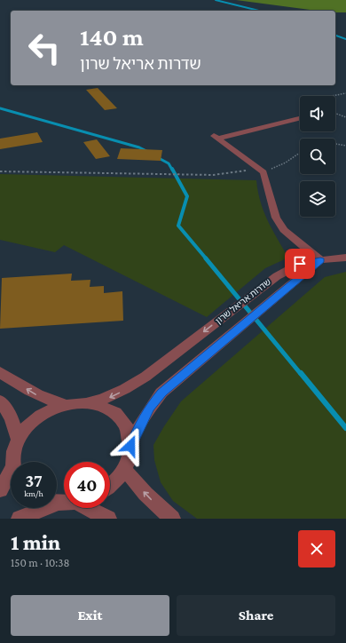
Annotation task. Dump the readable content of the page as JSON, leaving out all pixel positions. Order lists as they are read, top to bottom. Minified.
{"streets":{"street":["שדרות אריאל שרון"]},"page":{"turn":["140 m","שדרות אריאל שרון"],"speed":"37 km/h","limit":"40","heading":["1 min","150 m · 10:38"],"buttons":["Exit","Share"]}}
